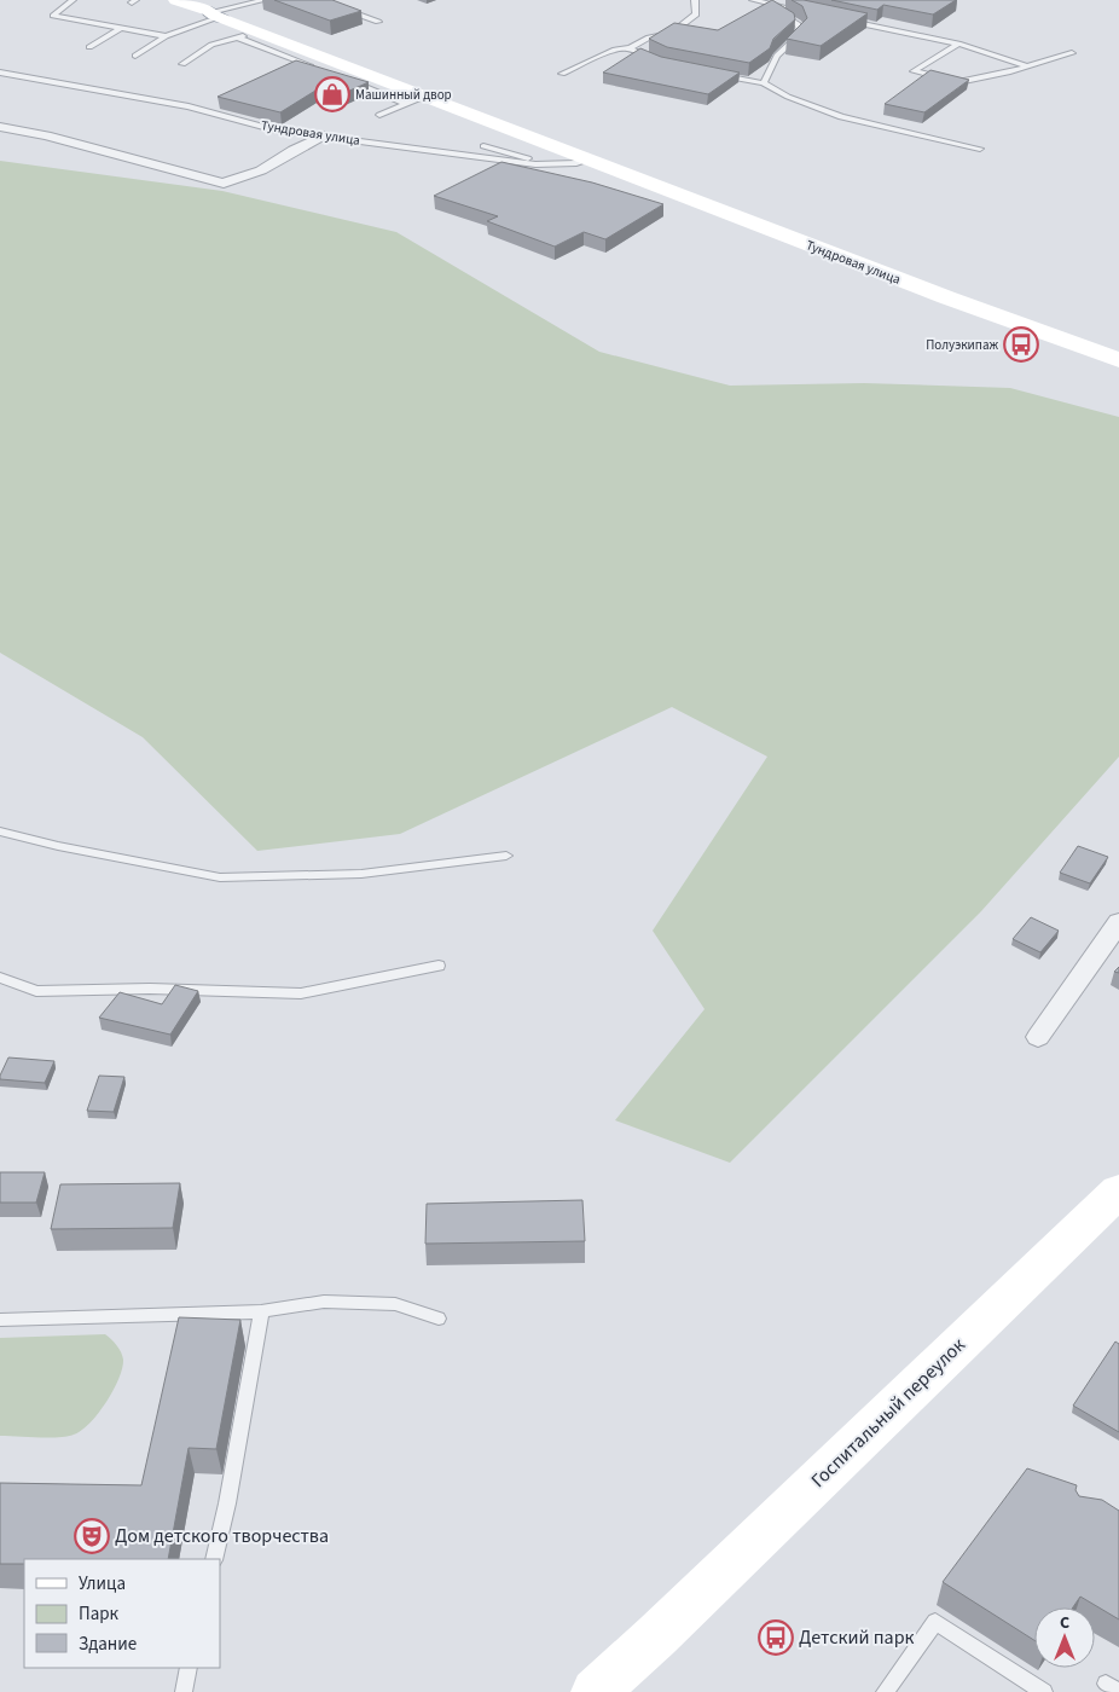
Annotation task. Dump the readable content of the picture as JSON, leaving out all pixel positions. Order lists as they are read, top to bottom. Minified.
{"streets":{"main road":["Тундровая улица","Госпитальный переулок"]},"places":{"shop":["Машинный двор"],"bus stop":["Полуэкипаж","Детский парк"],"theatre":["Дом детского творчества"]},"legend":["Улица","Парк","Здание"],"north":"top"}
